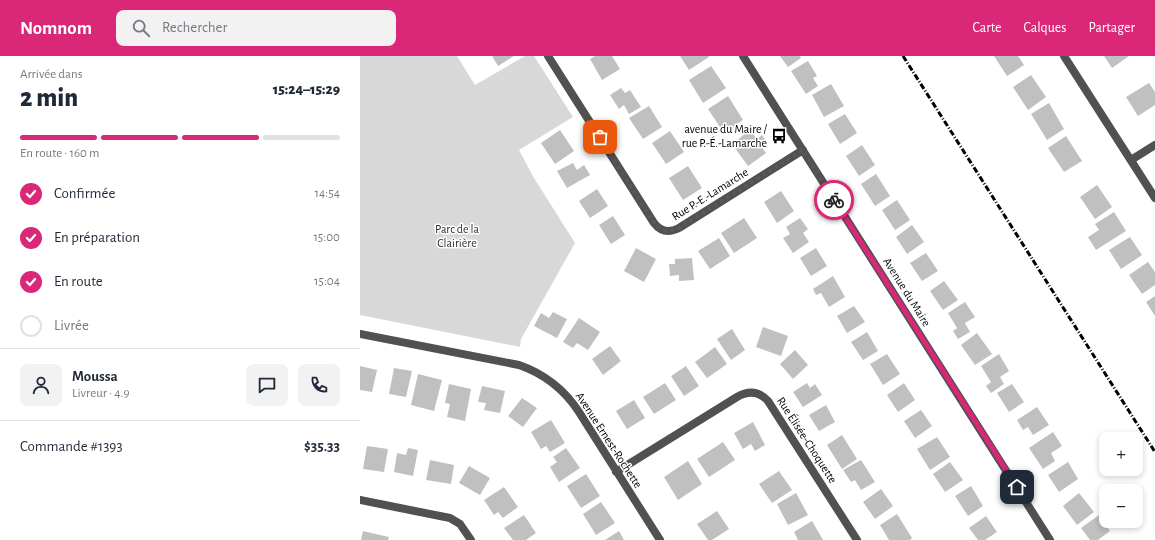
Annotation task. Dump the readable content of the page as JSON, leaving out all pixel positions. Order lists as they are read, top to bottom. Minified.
{"streets":{"street":["Rue P.-E.-Lamarche","Avenue du Maire","Avenue Ernest-Rochette","Rue Élisée-Choquette"]},"crossings":[["Rue P.-E.-Lamarche","Avenue du Maire"],["Avenue Ernest-Rochette","Rue Élisée-Choquette"]],"parks":["Parc de la Clairière"],"places":{"bus stop":["avenue du Maire / rue P.-É.-Lamarche"]},"page":{"header":"Nomnom","search":"Rechercher","nav":["Carte","Calques","Partager"],"heading":["2 min","Arrivée dans","15:24–15:29"],"panel":["Moussa","Livreur · 4.9","Commande #1393","$35.33"],"bar":"En route · 160 m","list":[["Confirmée","14:54"],["En préparation","15:00"],["En route","15:04"],"Livrée"],"map_buttons":["+","−"]}}
